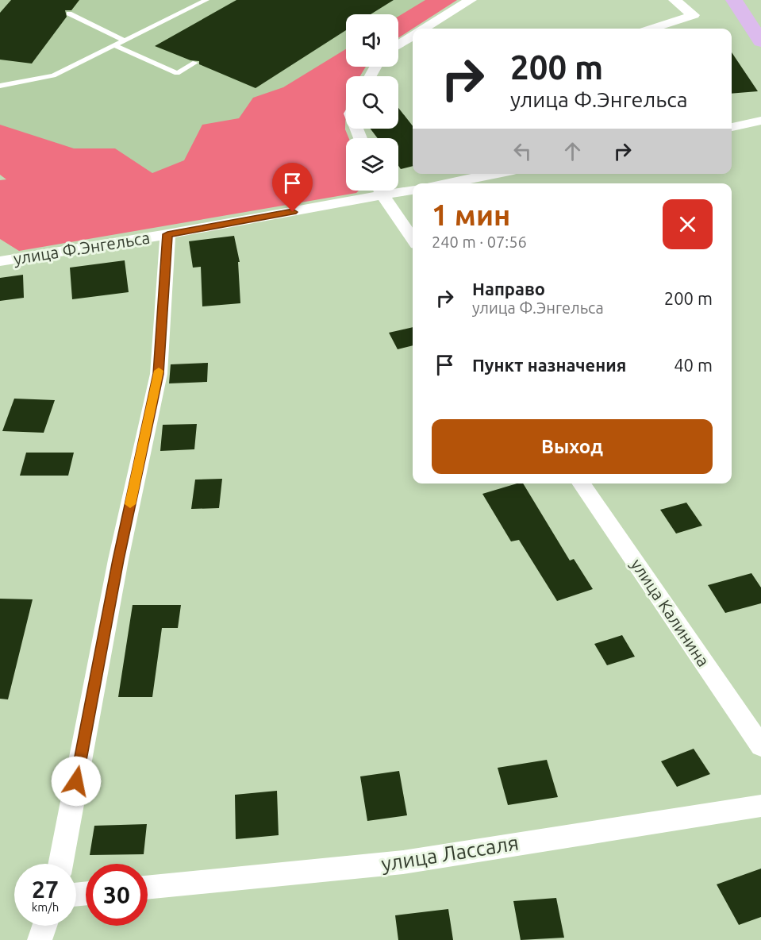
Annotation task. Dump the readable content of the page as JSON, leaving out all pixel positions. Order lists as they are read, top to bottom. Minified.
{"streets":{"street":["улица Ф.Энгельса","улица Калинина","улица Лассаля"]},"page":{"turn":["200 m","улица Ф.Энгельса"],"heading":["1 мин","240 m · 07:56"],"list":[{"name":"Направо","note":"улица Ф.Энгельса","value":"200 m"},{"name":"Пункт назначения","value":"40 m"}],"buttons":"Выход","speed":"27 km/h","limit":"30"}}
